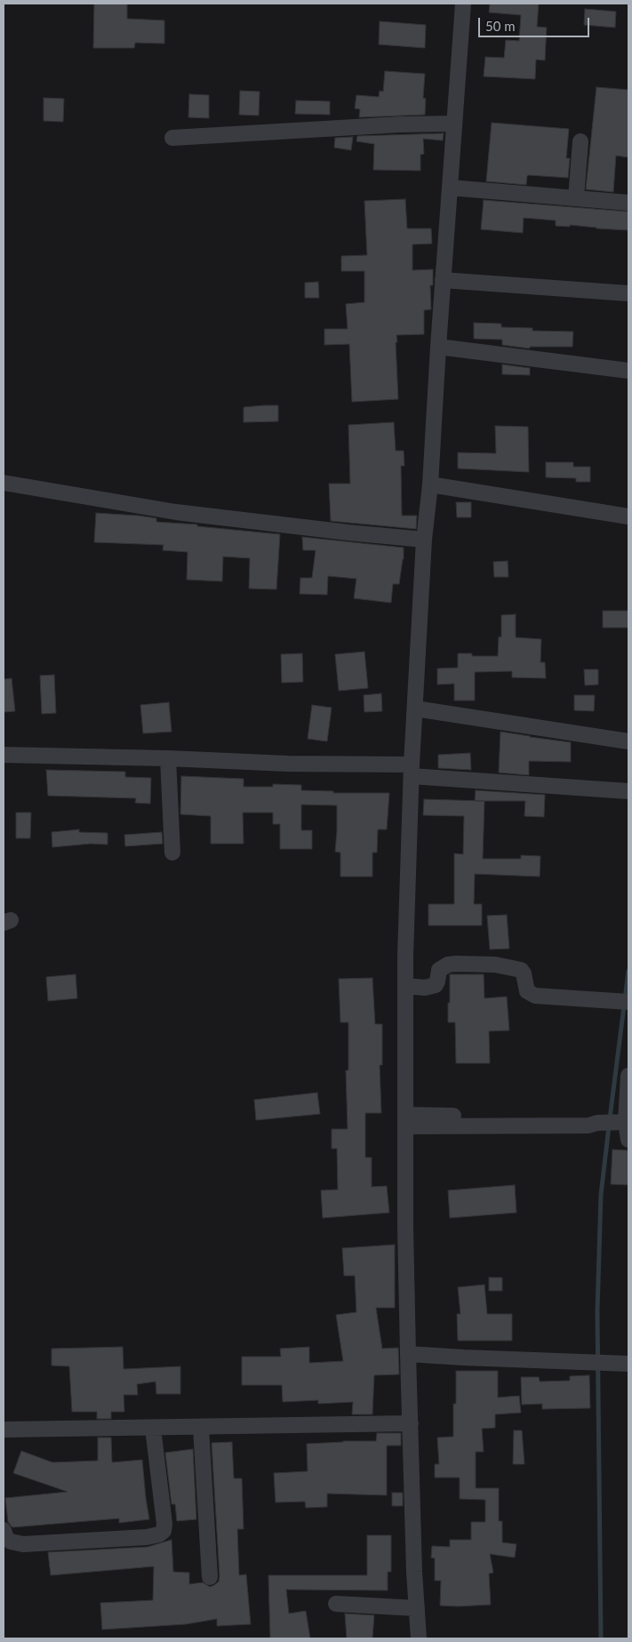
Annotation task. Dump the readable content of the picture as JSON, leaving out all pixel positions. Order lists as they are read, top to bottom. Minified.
{"scale_bar":"50 m"}
